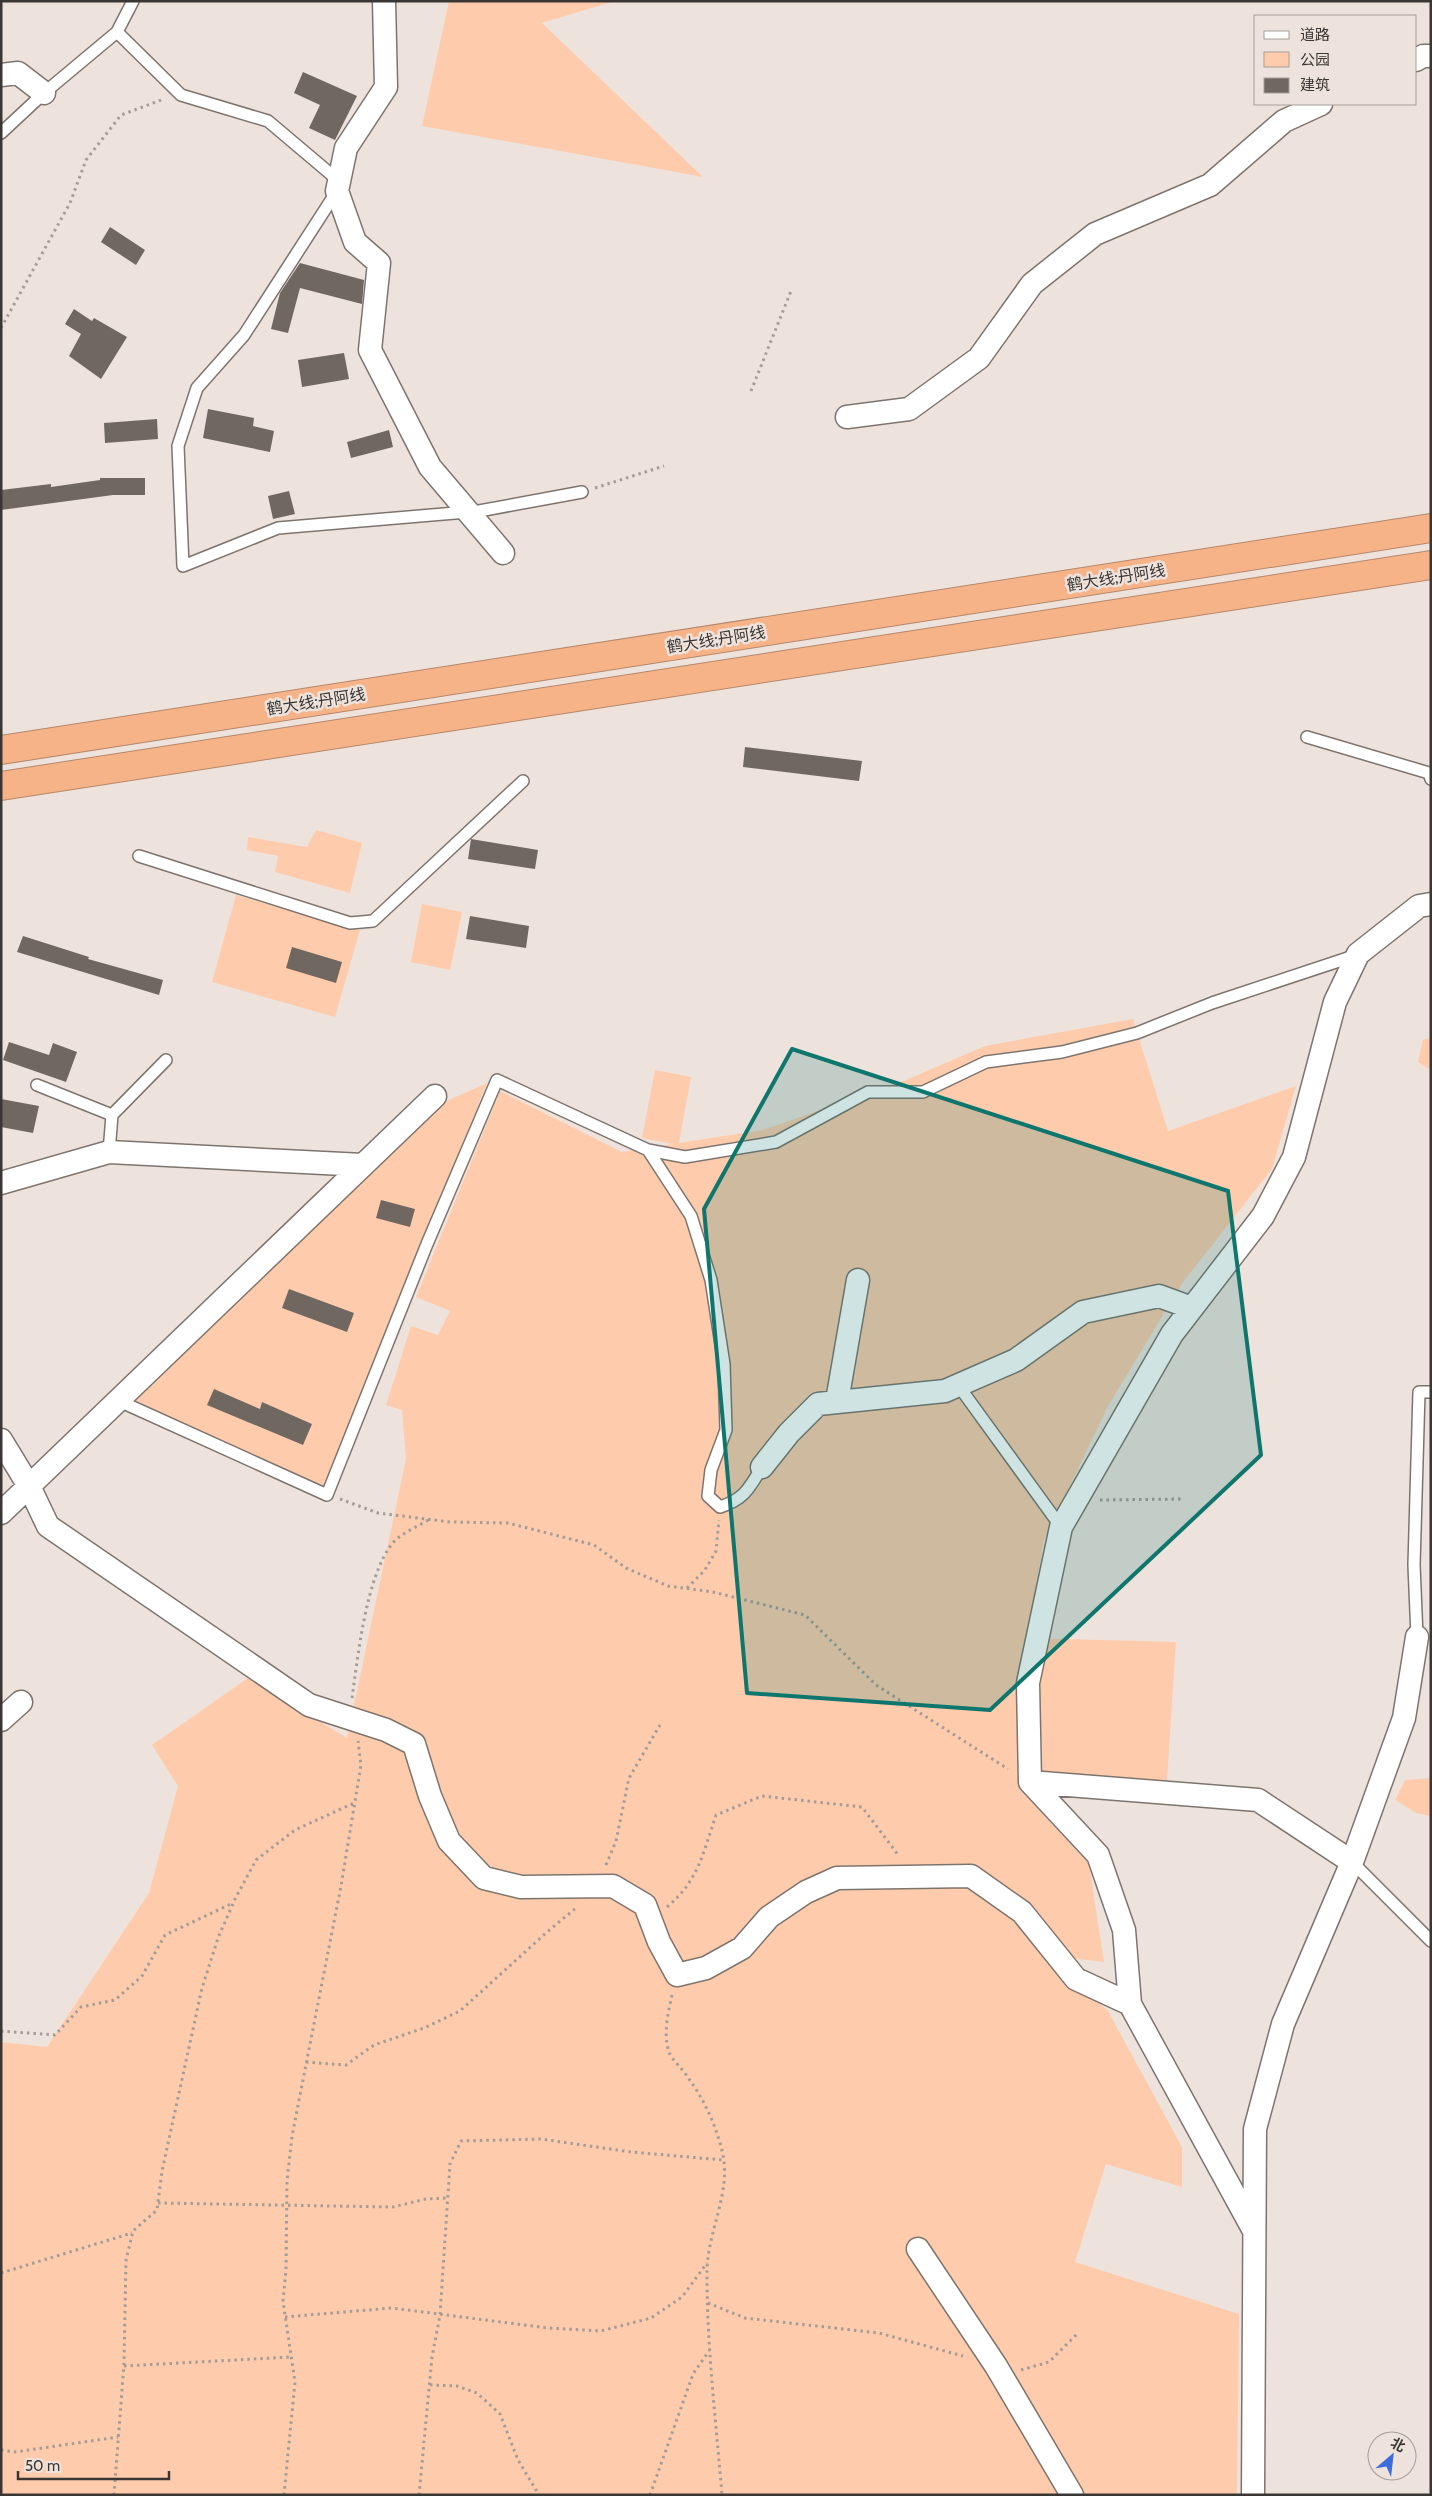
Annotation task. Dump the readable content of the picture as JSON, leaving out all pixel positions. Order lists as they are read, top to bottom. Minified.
{"streets":{"highway":["鹤大线;丹阿线"]},"legend":["道路","公园","建筑"],"scale_bar":"50 m","north":"top right"}
